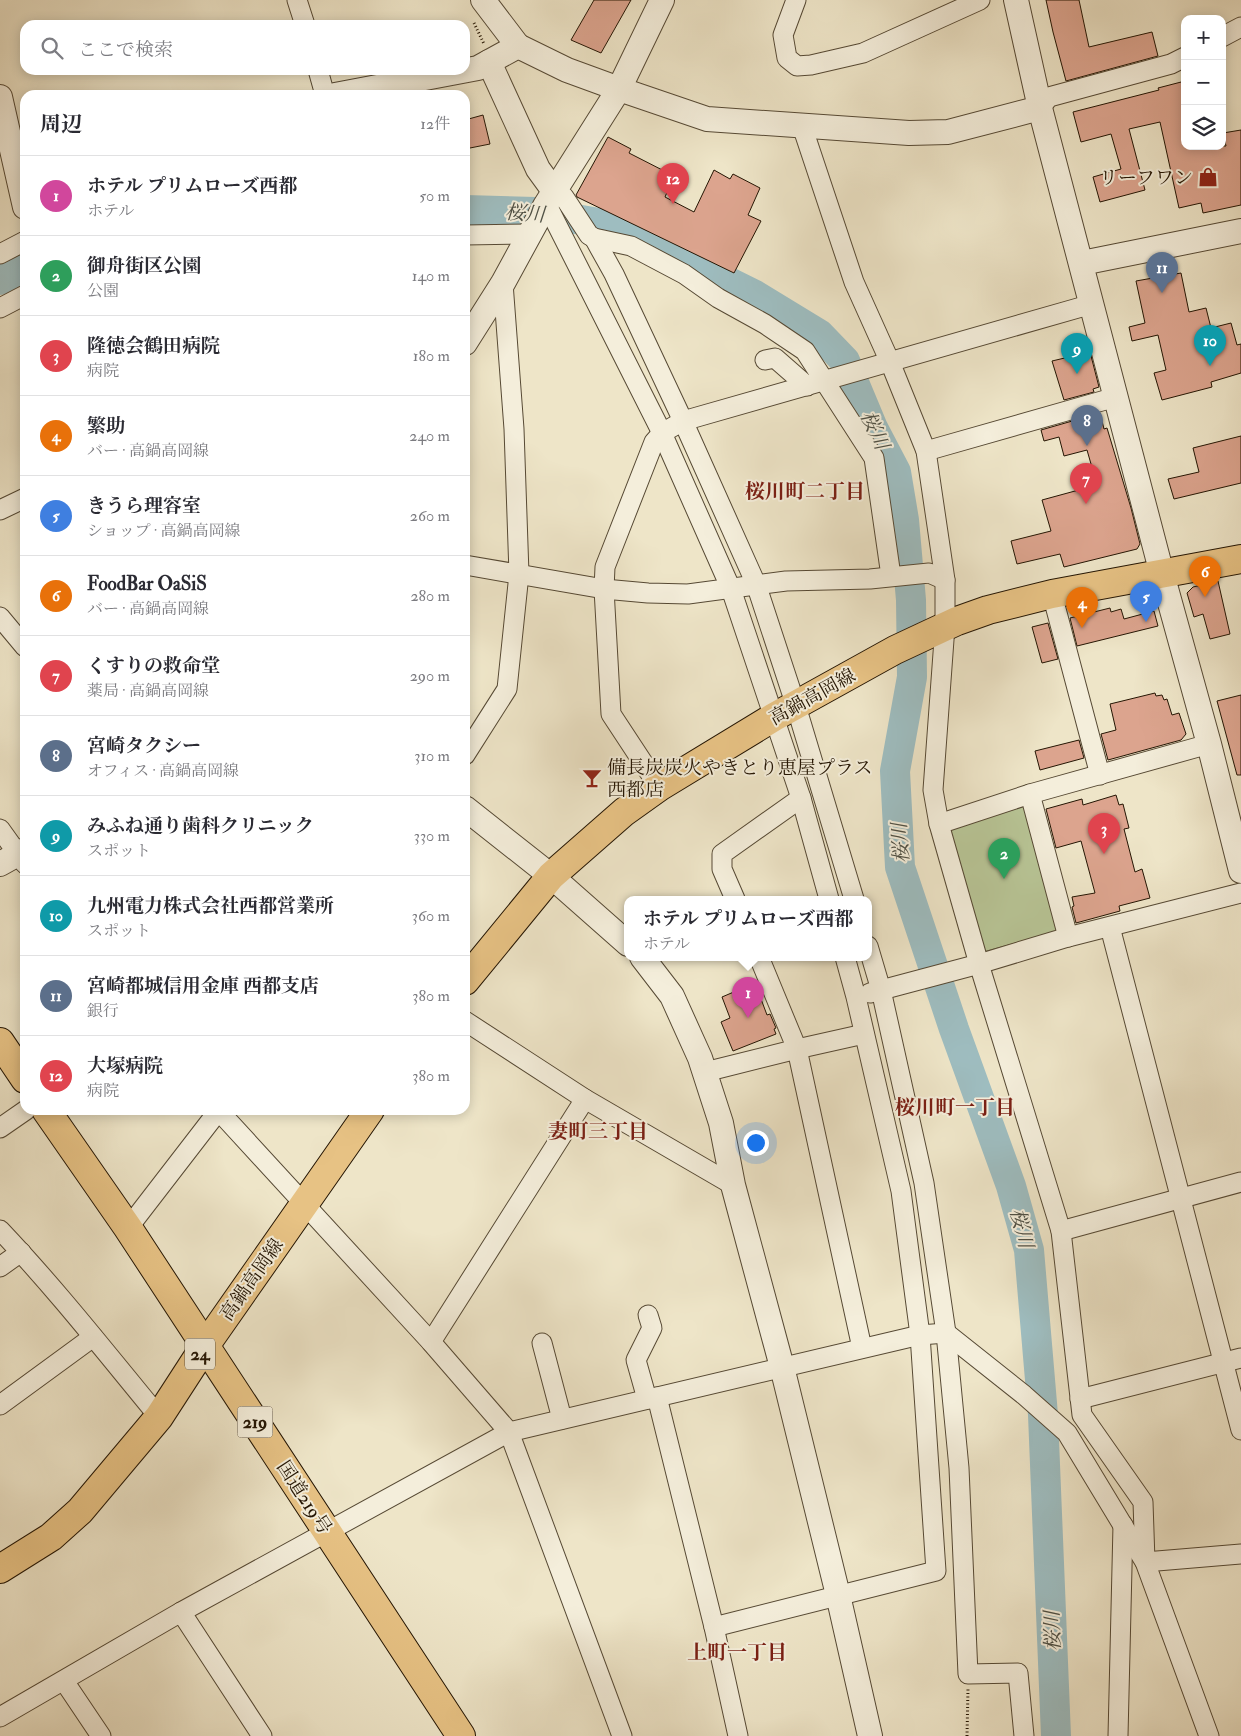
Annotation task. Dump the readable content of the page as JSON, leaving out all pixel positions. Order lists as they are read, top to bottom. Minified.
{"streets":{"main road":["高鍋高岡線","24","219","国道219号"]},"crossings":[["高鍋高岡線","国道219号"]],"districts":["桜川町二丁目","桜川町一丁目","妻町三丁目","上町一丁目"],"water":["桜川"],"places":{"shop":["リーフワン"],"bar":["備長炭炭火やきとり恵屋プラス 西都店"]},"page":{"map_buttons":["+","−"],"search":"ここで検索","heading":["周辺","12件"],"list":[{"mark":"1","name":"ホテル プリムローズ西都","note":"ホテル","value":"50 m"},{"mark":"2","name":"御舟街区公園","note":"公園","value":"140 m"},{"mark":"3","name":"隆徳会鶴田病院","note":"病院","value":"180 m"},{"mark":"4","name":"繁助","note":"バー · 高鍋高岡線","value":"240 m"},{"mark":"5","name":"きうら理容室","note":"ショップ · 高鍋高岡線","value":"260 m"},{"mark":"6","name":"FoodBar OaSiS","note":"バー · 高鍋高岡線","value":"280 m"},{"mark":"7","name":"くすりの救命堂","note":"薬局 · 高鍋高岡線","value":"290 m"},{"mark":"8","name":"宮崎タクシー","note":"オフィス · 高鍋高岡線","value":"310 m"},{"mark":"9","name":"みふね通り歯科クリニック","note":"スポット","value":"330 m"},{"mark":"10","name":"九州電力株式会社西都営業所","note":"スポット","value":"360 m"},{"mark":"11","name":"宮崎都城信用金庫 西都支店","note":"銀行","value":"380 m"},{"mark":"12","name":"大塚病院","note":"病院","value":"380 m"}],"pins":["12","11","10","9","8","7","6","5","4","3","2","1"],"popup":["ホテル プリムローズ西都","ホテル"]}}
